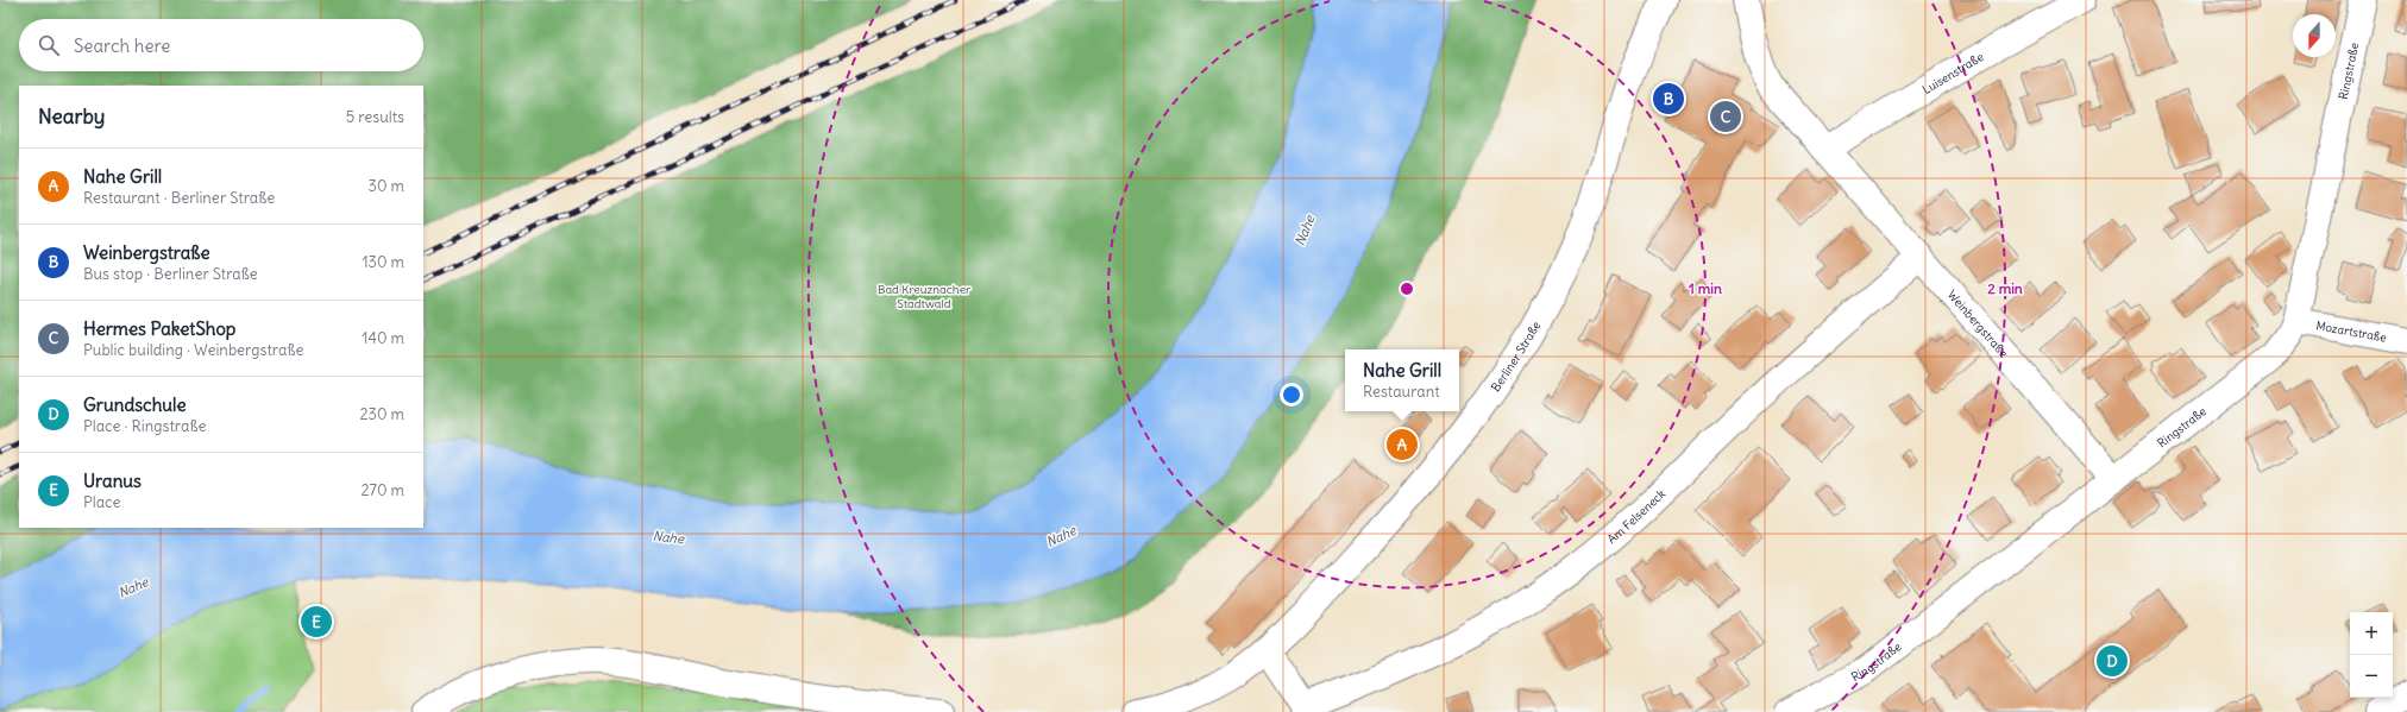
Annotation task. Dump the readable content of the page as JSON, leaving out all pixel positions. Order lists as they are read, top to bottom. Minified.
{"streets":{"street":["Ringstraße","Luisenstraße","Weinbergstraße","Mozartstraße","Berliner Straße","Am Felseneck"]},"crossings":[["Ringstraße","Weinbergstraße"],["Ringstraße","Mozartstraße"],["Luisenstraße","Weinbergstraße"],["Weinbergstraße","Am Felseneck"]],"water":["Nahe"],"parks":["Bad Kreuznacher Stadtwald"],"north":"bottom","page":{"search":"Search here","pins":["B","C","A","E","D"],"heading":["Nearby","5 results"],"list":[{"mark":"A","name":"Nahe Grill","note":"Restaurant · Berliner Straße","value":"30 m"},{"mark":"B","name":"Weinbergstraße","note":"Bus stop · Berliner Straße","value":"130 m"},{"mark":"C","name":"Hermes PaketShop","note":"Public building · Weinbergstraße","value":"140 m"},{"mark":"D","name":"Grundschule","note":"Place · Ringstraße","value":"230 m"},{"mark":"E","name":"Uranus","note":"Place","value":"270 m"}],"popup":["Nahe Grill","Restaurant"],"map_buttons":["+","−"]},"rings":["1 min","2 min"]}
